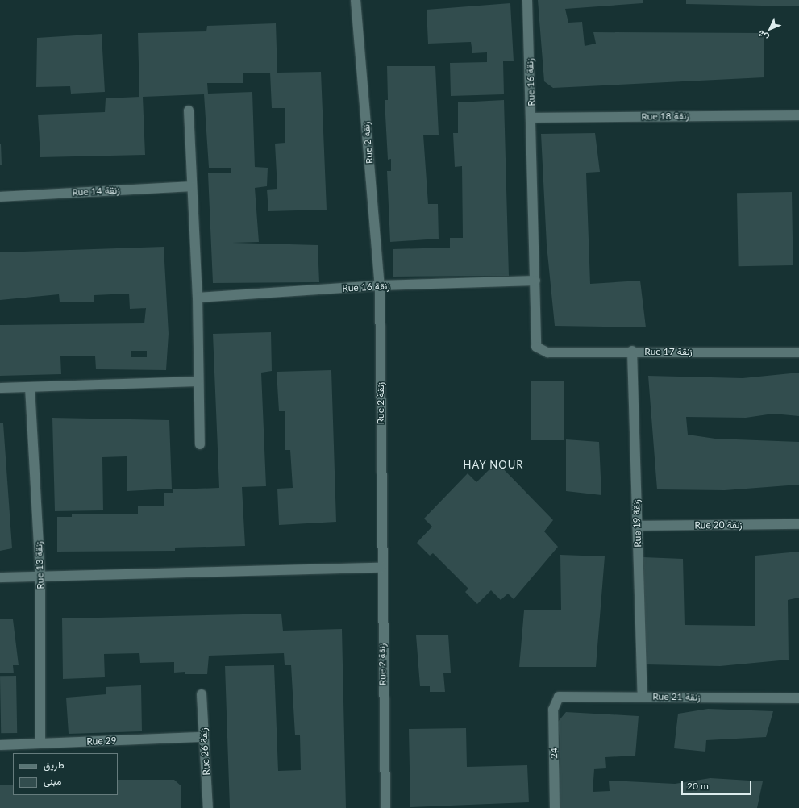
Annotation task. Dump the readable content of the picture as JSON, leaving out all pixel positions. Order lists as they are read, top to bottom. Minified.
{"streets":{"street":["Rue 16 زنقة","Rue 18 زنقة","Rue 2 زنقة","Rue 14 زنقة","Rue 17 زنقة","Rue 19 زنقة","Rue 20 زنقة","Rue 13 زنقة","Rue 21 زنقة","Rue 29","Rue 26 زنقة","24"]},"crossings":[["Rue 16 زنقة","Rue 18 زنقة"],["Rue 16 زنقة","Rue 2 زنقة"],["Rue 16 زنقة","Rue 17 زنقة"],["Rue 17 زنقة","Rue 19 زنقة"],["Rue 19 زنقة","Rue 20 زنقة"],["Rue 19 زنقة","Rue 21 زنقة"],["Rue 13 زنقة","Rue 29"],["Rue 21 زنقة","24"],["Rue 29","Rue 26 زنقة"]],"districts":["HAY NOUR"],"legend":["طريق","مبنى"],"scale_bar":"20 m","north":"bottom left"}
